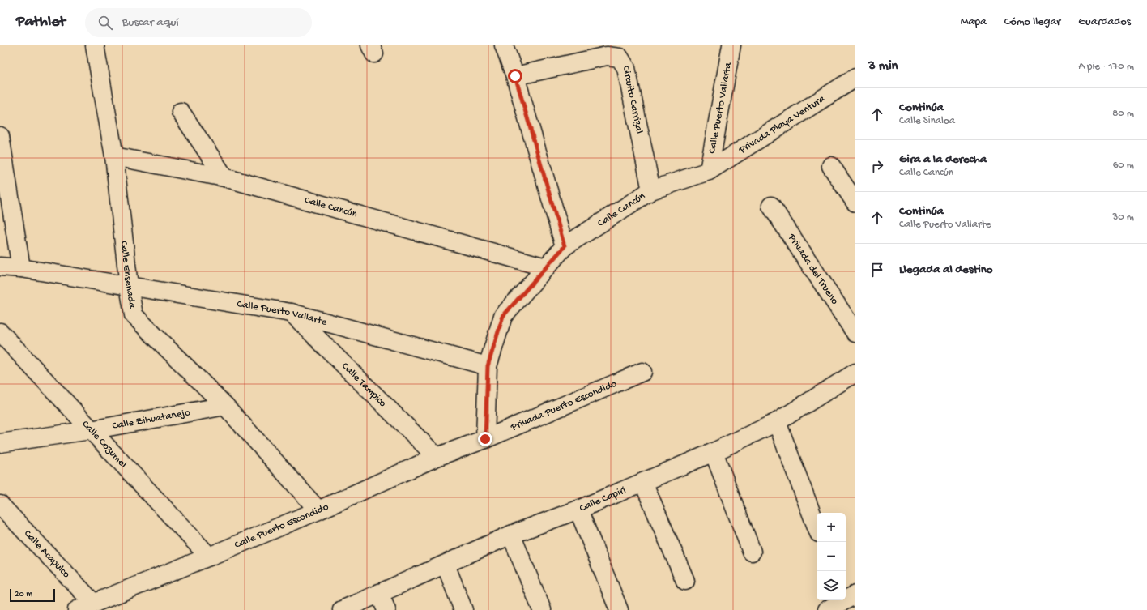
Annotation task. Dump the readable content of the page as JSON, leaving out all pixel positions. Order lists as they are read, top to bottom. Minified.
{"streets":{"street":["Circuito Carrizal","Calle Puerto Vallarta","Privada Playa Ventura","Calle Cancún","Privada del Trueno","Calle Ensenada","Calle Puerto Vallarte","Calle Tampico","Privada Puerto Escondido","Calle Zihuatanejo","Calle Cozumel","Calle Capiri","Calle Puerto Escondido","Calle Acapulco"]},"crossings":[["Circuito Carrizal","Calle Cancún"],["Calle Puerto Vallarta","Privada Playa Ventura"],["Calle Puerto Vallarta","Calle Cancún"],["Privada Playa Ventura","Calle Cancún"],["Calle Cancún","Calle Ensenada"],["Calle Cancún","Calle Puerto Vallarte"],["Calle Ensenada","Calle Puerto Vallarte"],["Calle Ensenada","Calle Zihuatanejo"],["Calle Ensenada","Calle Puerto Escondido"],["Calle Puerto Vallarte","Calle Tampico"],["Calle Tampico","Calle Puerto Escondido"],["Privada Puerto Escondido","Calle Puerto Escondido"],["Calle Zihuatanejo","Calle Cozumel"],["Calle Cozumel","Calle Puerto Escondido"],["Calle Puerto Escondido","Calle Acapulco"]],"scale_bar":"20 m","page":{"header":"Pathlet","search":"Buscar aquí","nav":["Mapa","Cómo llegar","Guardados"],"heading":["3 min","A pie · 170 m"],"list":[["Continúa","Calle Sinaloa","80 m"],["Gira a la derecha","Calle Cancún","60 m"],["Continúa","Calle Puerto Vallarte","30 m"],"Llegada al destino"],"map_buttons":["+","−"],"scale":"20 m"}}
